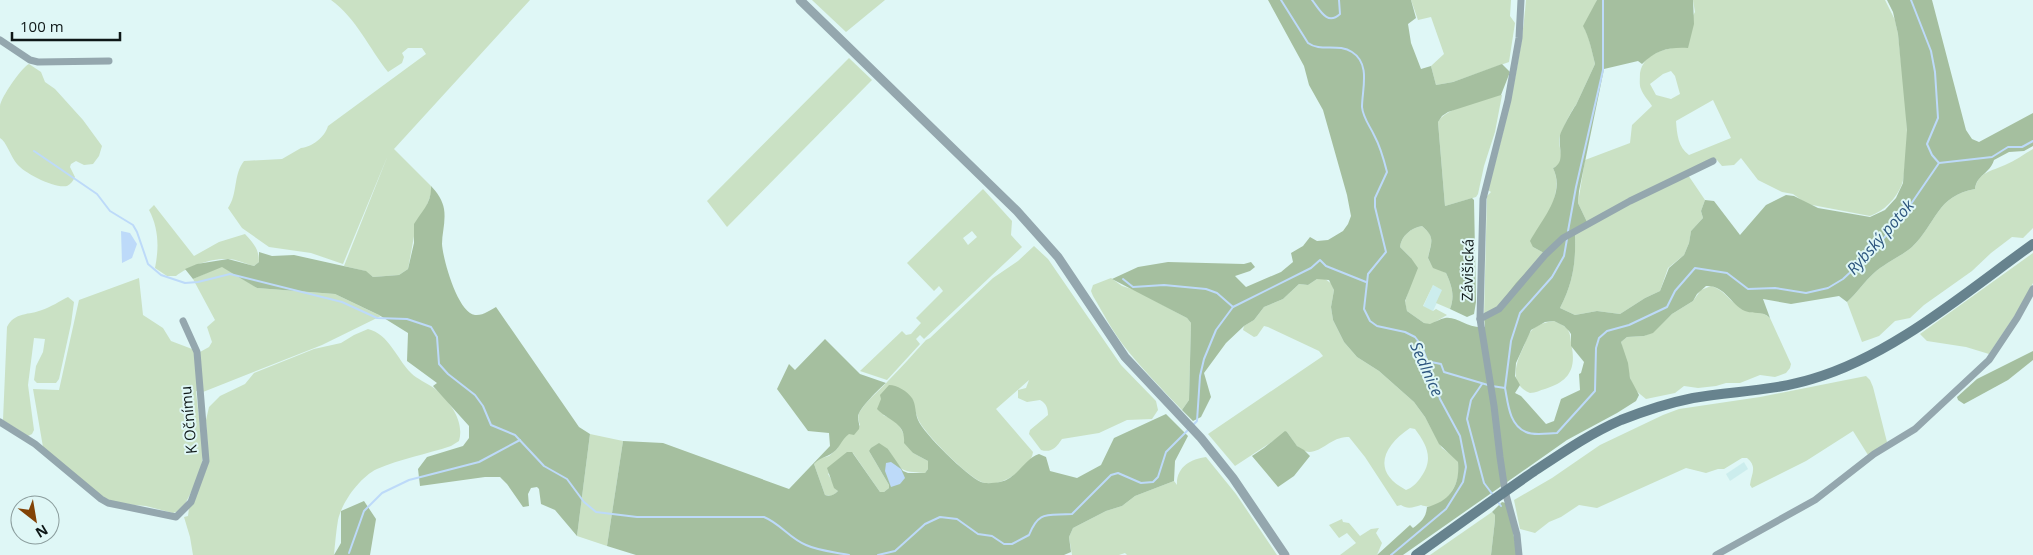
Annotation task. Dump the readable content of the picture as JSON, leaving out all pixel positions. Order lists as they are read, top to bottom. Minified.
{"streets":{"street":["Závišická","K Očnímu"]},"water":["Rybský potok","Sedlnice"],"scale_bar":"100 m","north":"bottom right"}
